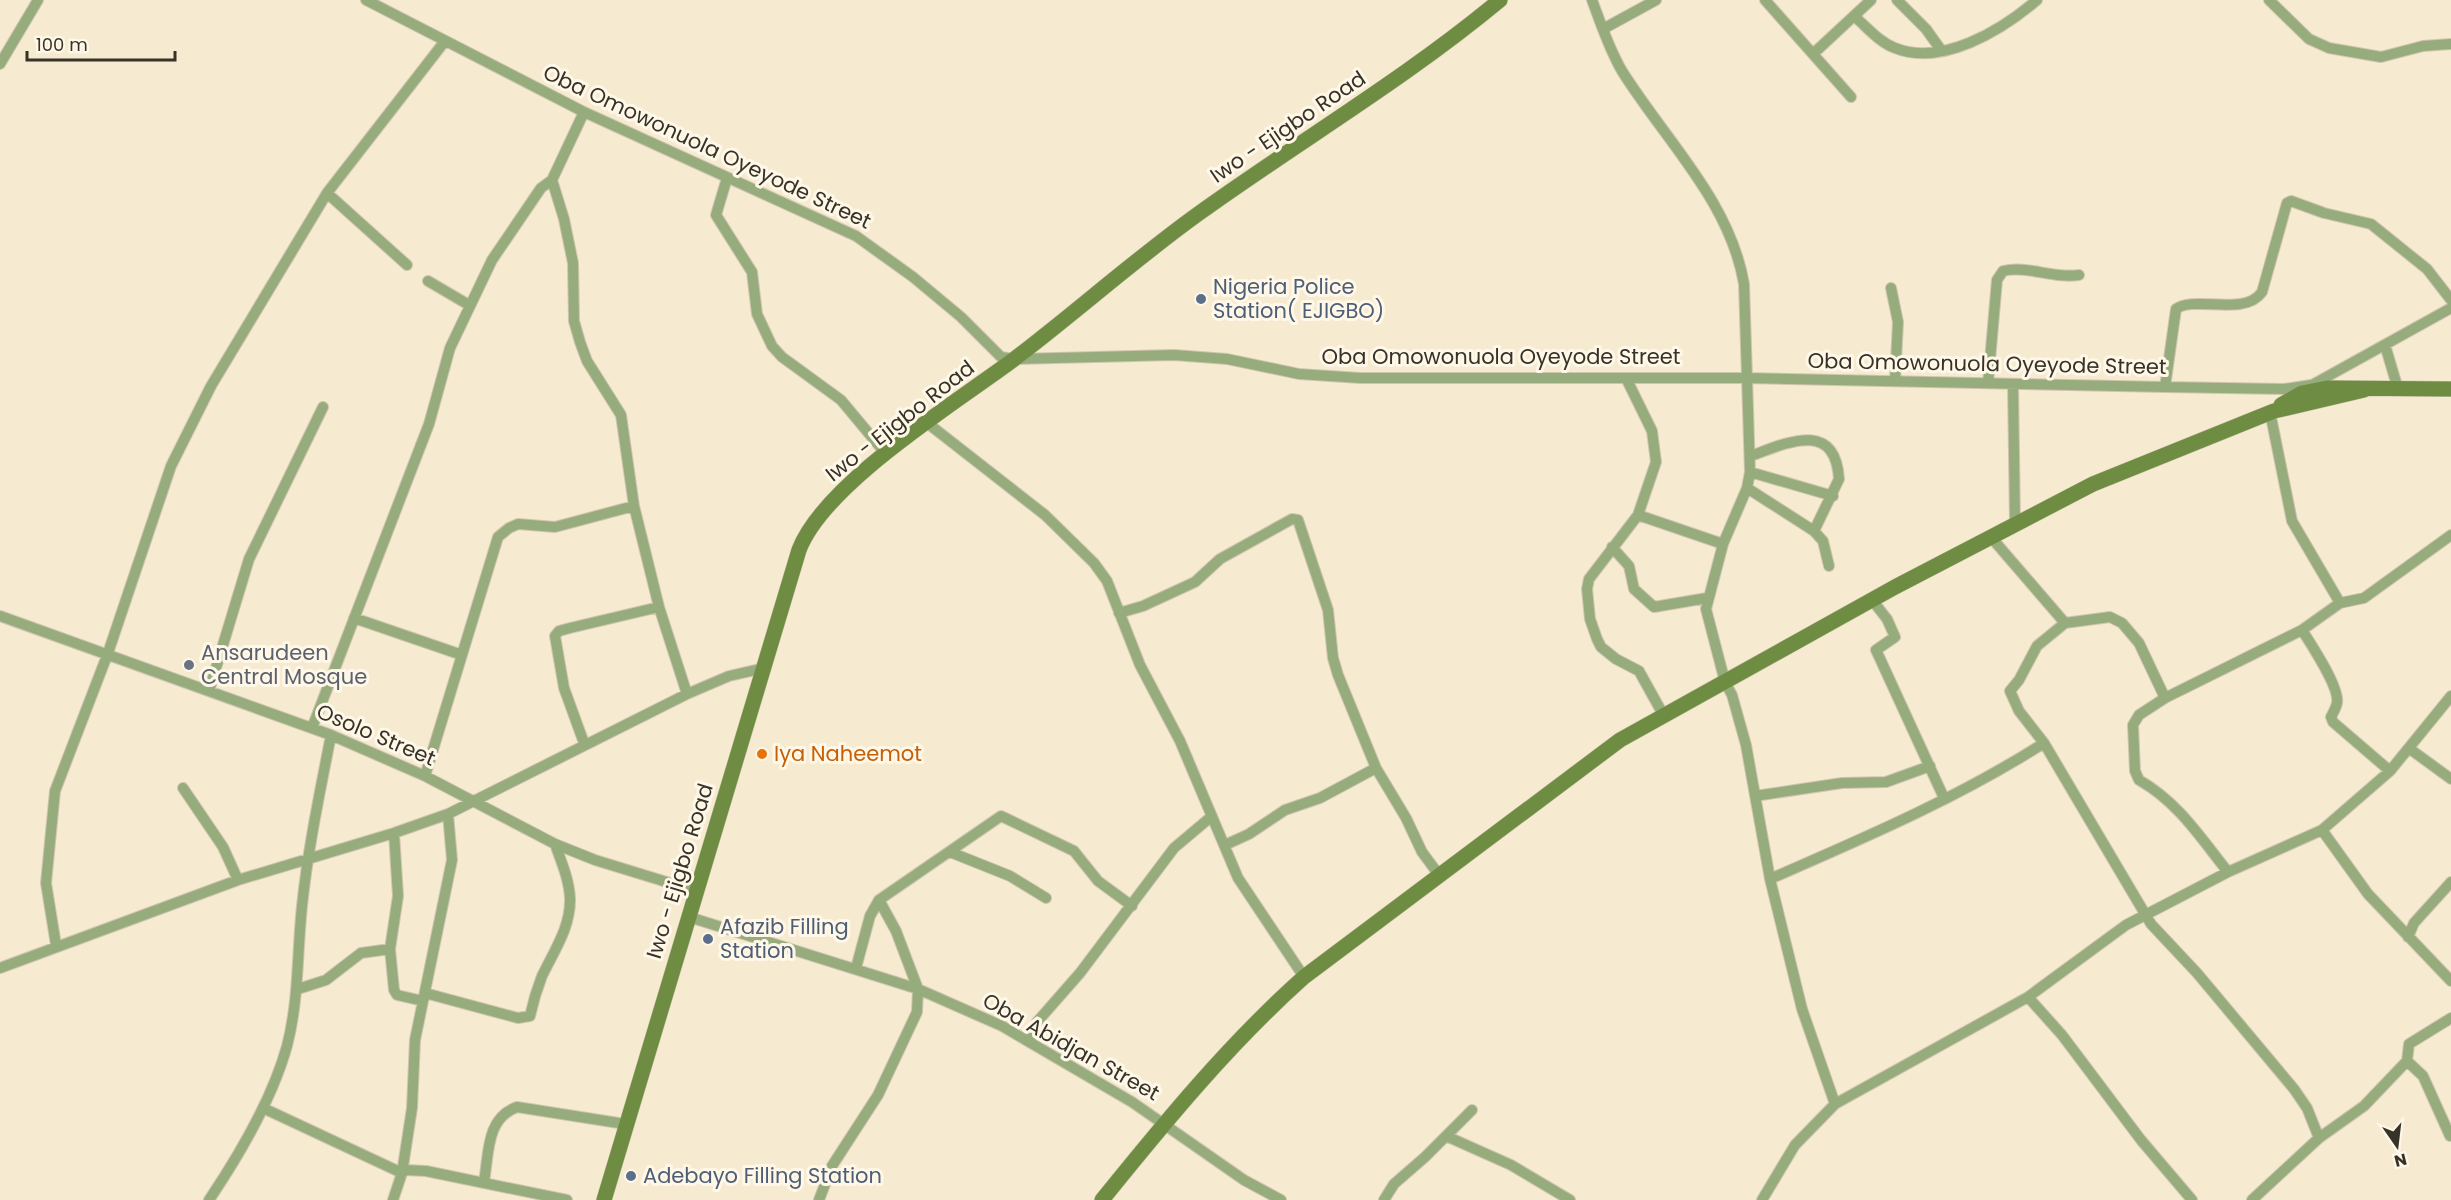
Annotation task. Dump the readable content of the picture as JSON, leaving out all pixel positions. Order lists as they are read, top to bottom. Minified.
{"streets":{"main road":["Iwo - Ejigbo Road"],"street":["Oba Omowonuola Oyeyode Street","Osolo Street","Oba Abidjan Street"]},"crossings":[["Iwo - Ejigbo Road","Oba Omowonuola Oyeyode Street"],["Iwo - Ejigbo Road","Osolo Street"],["Iwo - Ejigbo Road","Oba Abidjan Street"]],"places":["Nigeria Police Station( EJIGBO)","Ansarudeen Central Mosque","Iya Naheemot","Afazib Filling Station","Adebayo Filling Station"],"scale_bar":"100 m","north":"bottom"}
